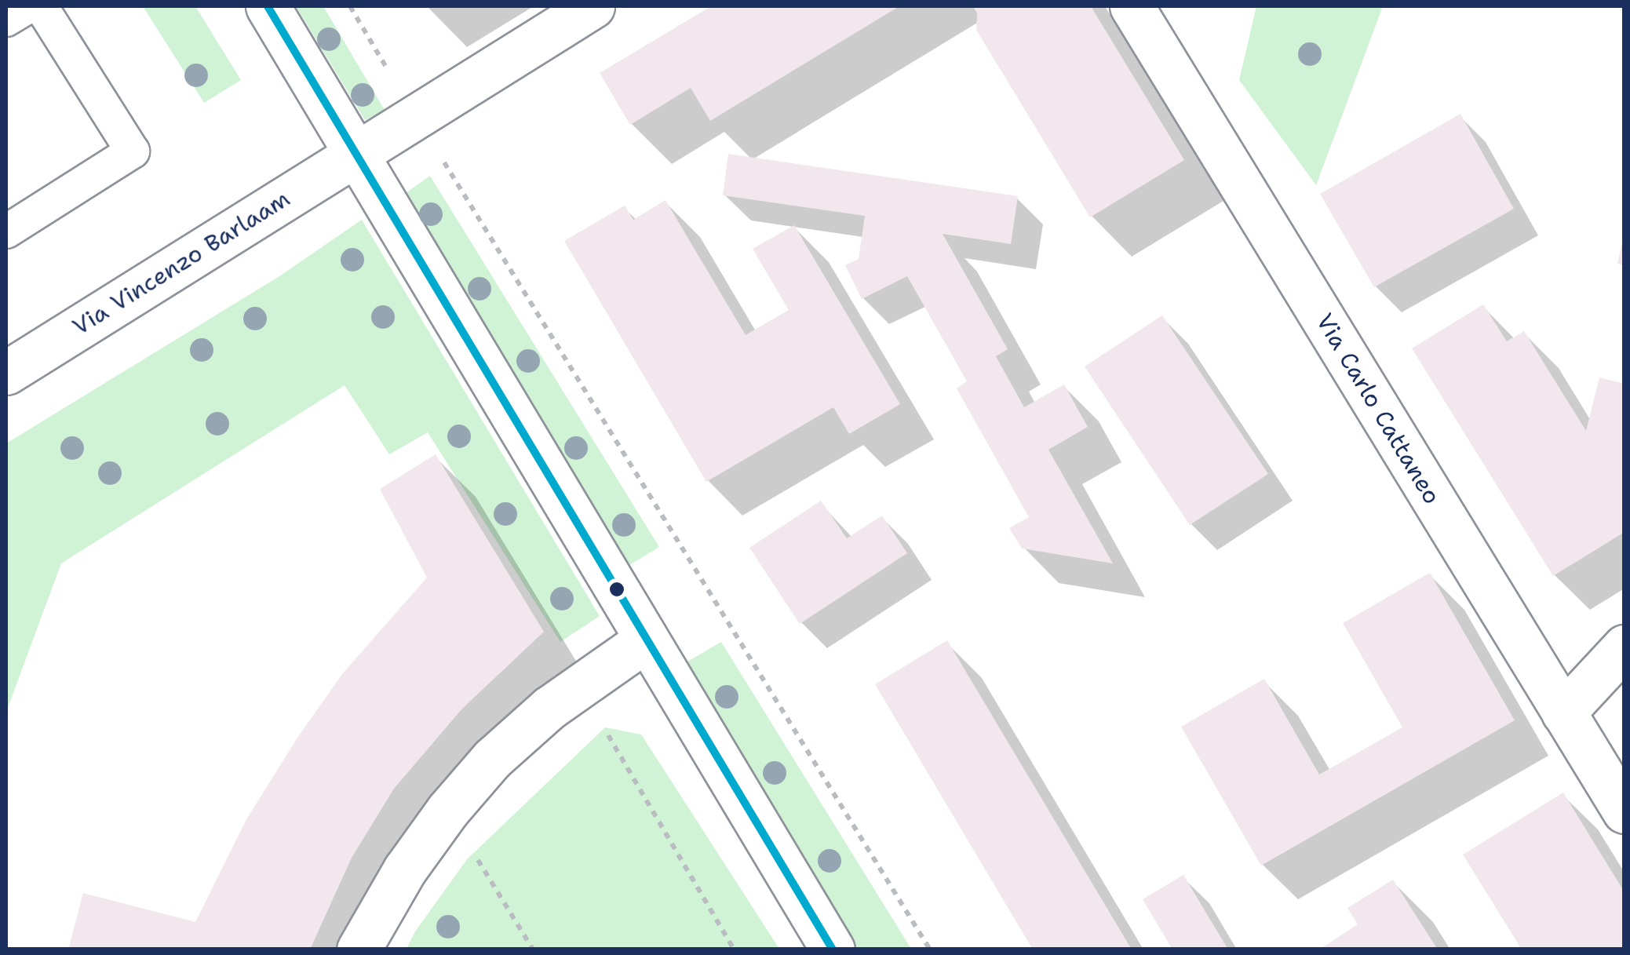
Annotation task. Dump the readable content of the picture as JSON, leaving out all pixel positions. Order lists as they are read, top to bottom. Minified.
{"streets":{"street":["Via Vincenzo Barlaam","Via Carlo Cattaneo"]}}
